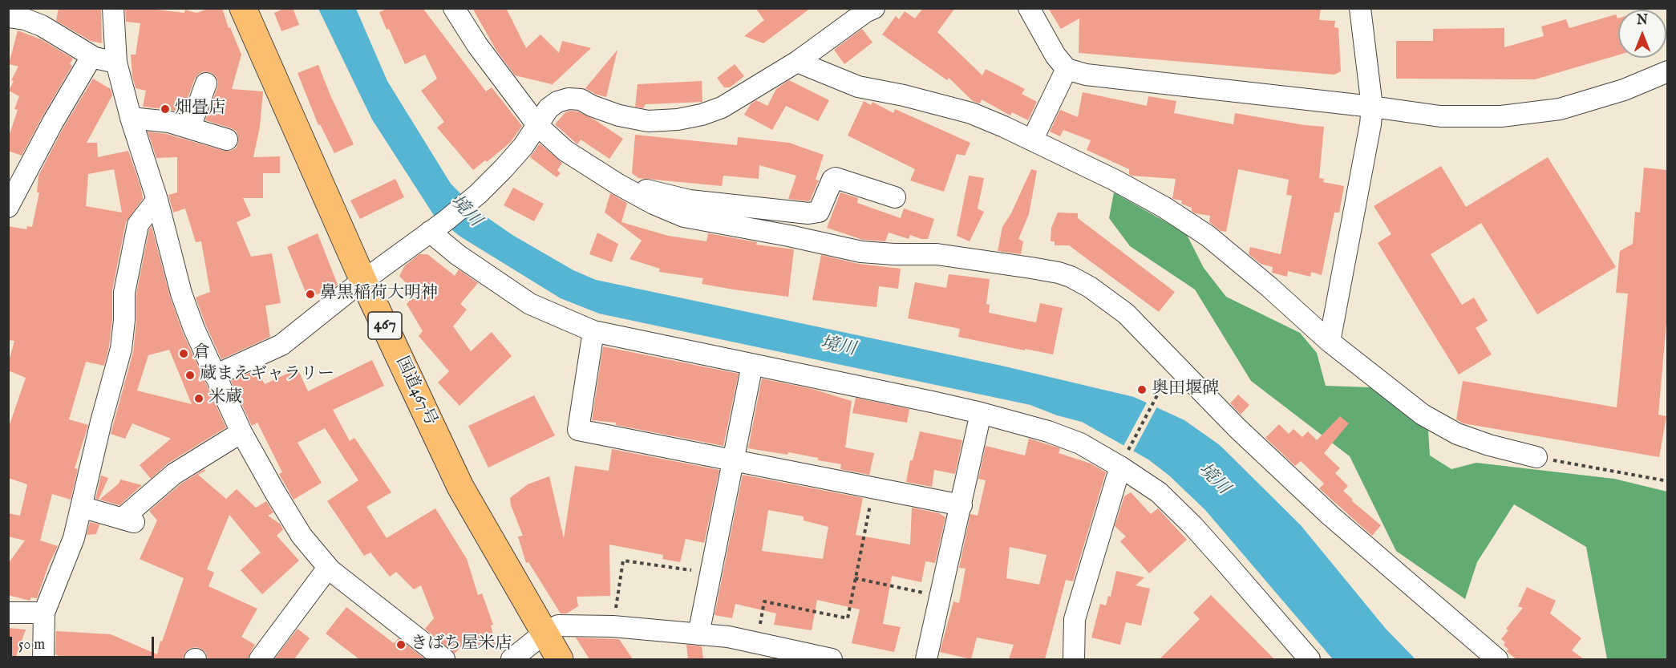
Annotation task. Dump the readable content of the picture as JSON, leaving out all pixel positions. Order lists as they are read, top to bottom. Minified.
{"streets":{"highway":["467","国道467号"]},"water":["境川"],"places":["畑畳店","鼻黒稲荷大明神","倉","蔵まえギャラリー","奥田堰碑","米蔵","きばち屋米店"],"scale_bar":"50 m","north":"top"}
